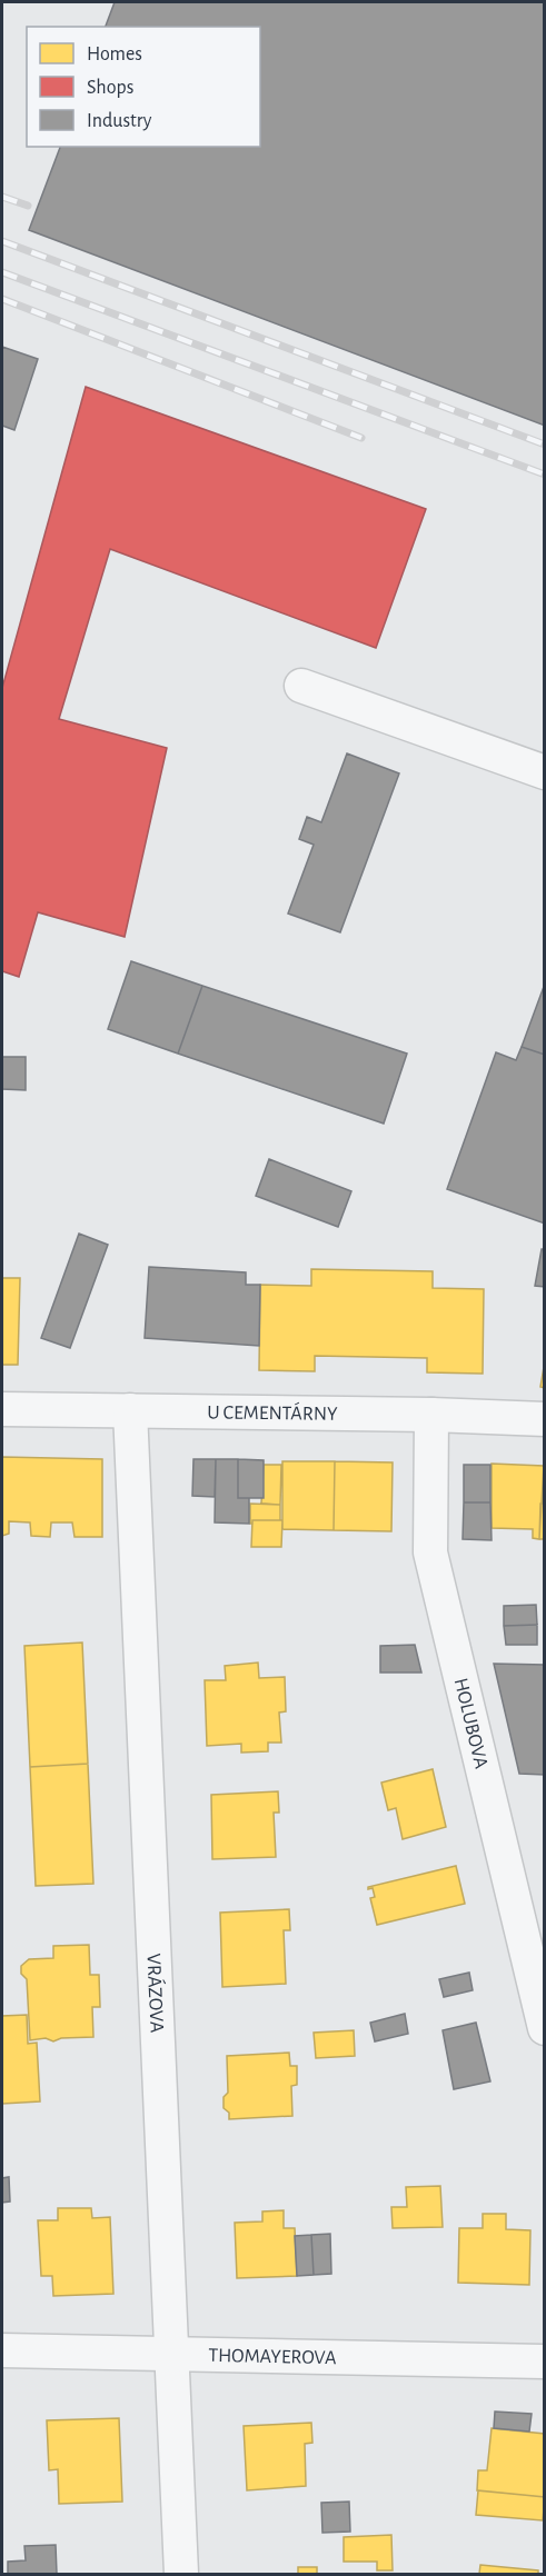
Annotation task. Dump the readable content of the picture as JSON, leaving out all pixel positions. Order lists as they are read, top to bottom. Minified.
{"streets":{"street":["U CEMENTÁRNY","HOLUBOVA","VRÁZOVA","THOMAYEROVA"]},"crossings":[["U CEMENTÁRNY","HOLUBOVA"],["U CEMENTÁRNY","VRÁZOVA"],["VRÁZOVA","THOMAYEROVA"]],"legend":["Homes","Shops","Industry"]}
